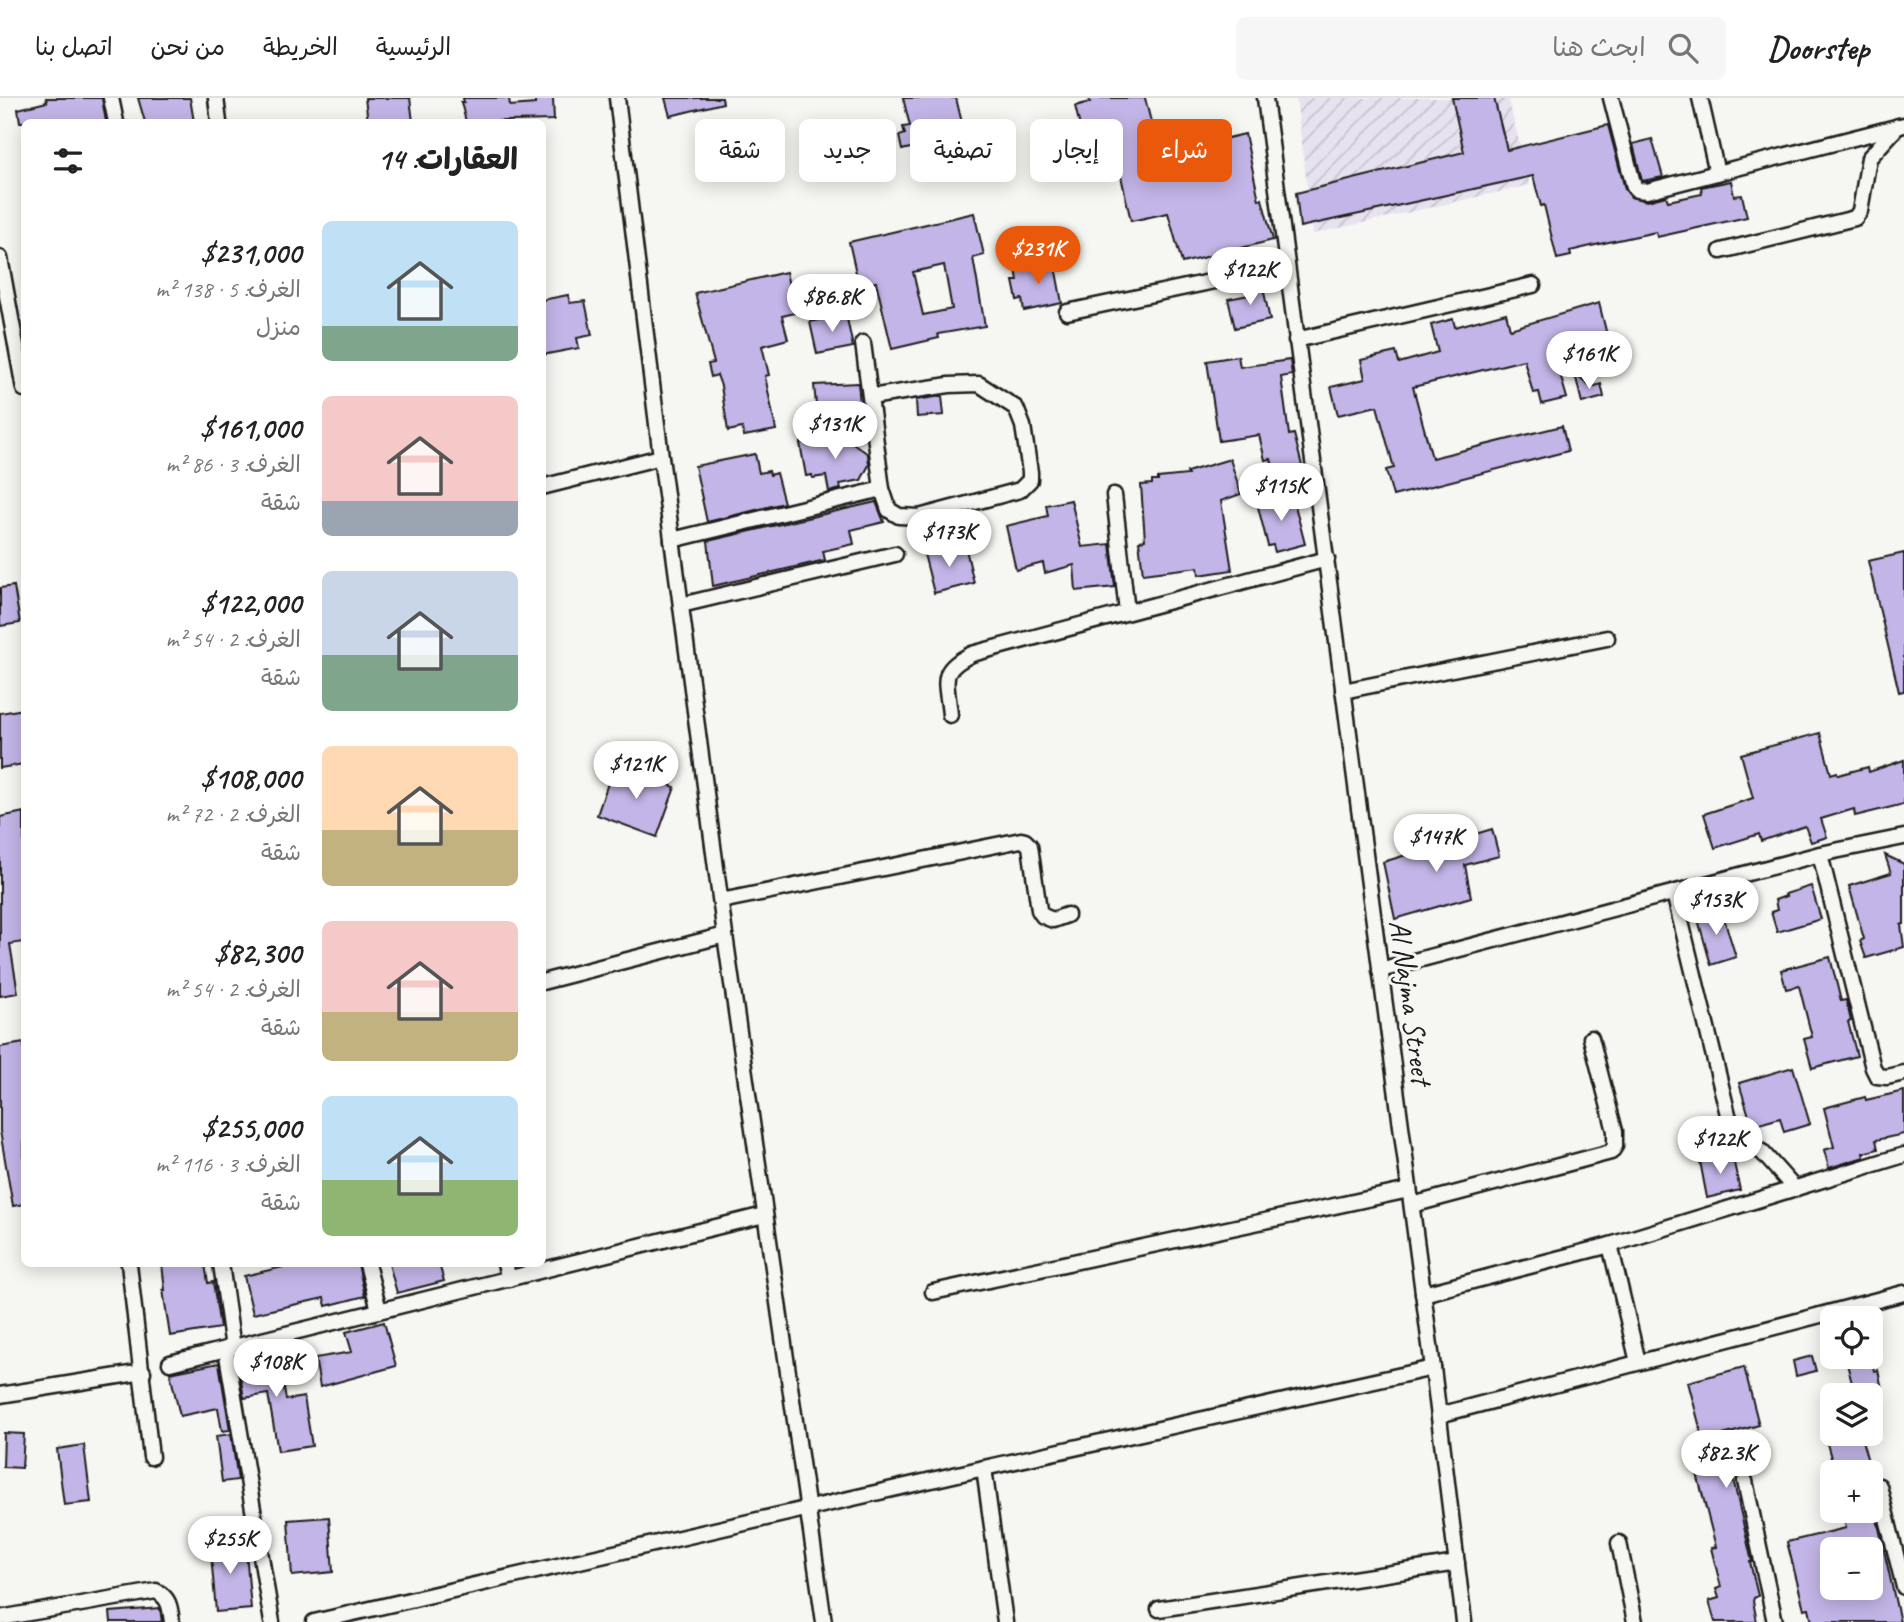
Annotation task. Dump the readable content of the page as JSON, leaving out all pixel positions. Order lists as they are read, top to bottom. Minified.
{"streets":{"street":["Al Najma Street"]},"page":{"header":"Doorstep","search":"ابحث هنا","nav":["الرئيسية","الخريطة","من نحن","اتصل بنا"],"chip":["شراء","إيجار","تصفية","جديد","شقة"],"heading":"العقارات: 14","list":[{"name":"$231,000","note":"الغرف: 5 · 138 m² · منزل"},{"name":"$161,000","note":"الغرف: 3 · 86 m² · شقة"},{"name":"$122,000","note":"الغرف: 2 · 54 m² · شقة"},{"name":"$108,000","note":"الغرف: 2 · 72 m² · شقة"},{"name":"$82,300","note":"الغرف: 2 · 54 m² · شقة"},{"name":"$255,000","note":"الغرف: 3 · 116 m² · شقة"}],"price":["$231K","$122K","$86.8K","$161K","$131K","$115K","$173K","$121K","$147K","$153K","$122K","$108K","$82.3K","$255K"],"map_buttons":["+","−"]}}
